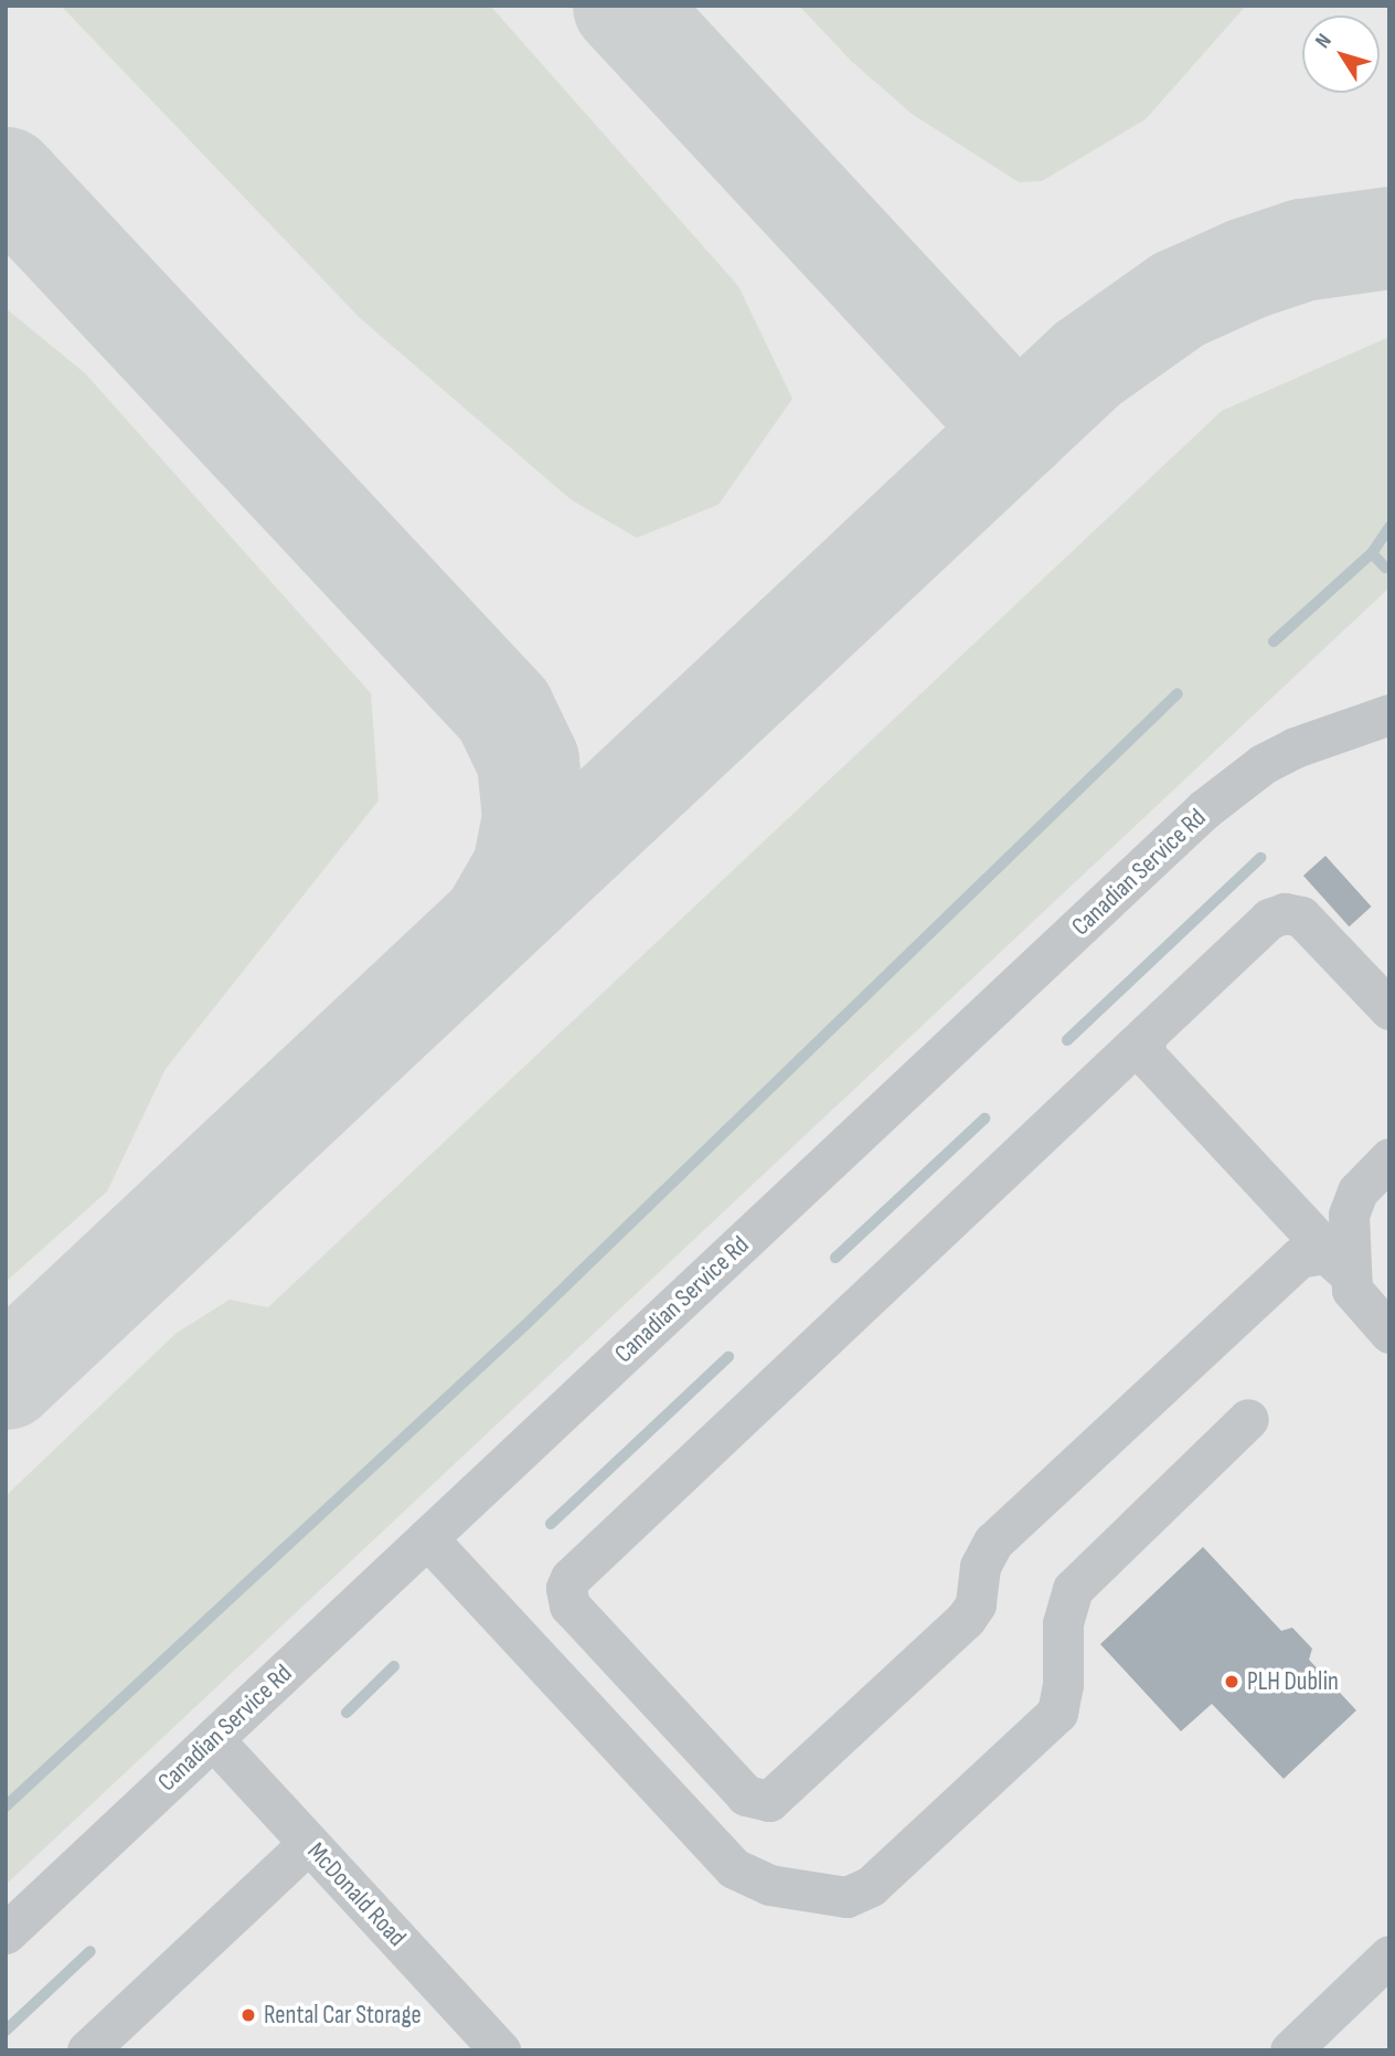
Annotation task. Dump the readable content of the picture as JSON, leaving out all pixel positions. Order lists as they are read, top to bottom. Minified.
{"streets":{"lane":["Canadian Service Rd","McDonald Road"]},"crossings":[["Canadian Service Rd","McDonald Road"]],"places":["PLH Dublin","Rental Car Storage"],"north":"top left"}
